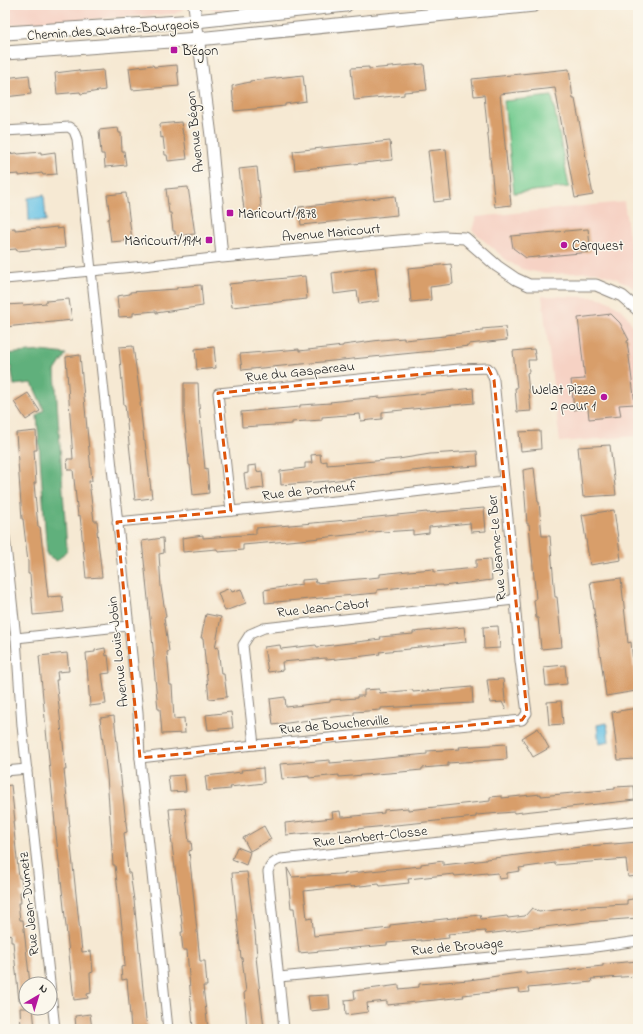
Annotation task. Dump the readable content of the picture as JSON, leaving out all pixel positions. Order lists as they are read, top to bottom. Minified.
{"streets":{"main road":["Chemin des Quatre-Bourgeois"],"street":["Avenue Bégon","Avenue Maricourt","Rue du Gaspareau","Rue de Portneuf","Rue Jeanne-Le Ber","Rue Jean-Cabot","Avenue Louis-Jobin","Rue de Boucherville","Rue Lambert-Closse","Rue Jean-Dumetz","Rue de Brouage"]},"crossings":[["Chemin des Quatre-Bourgeois","Avenue Bégon"],["Avenue Bégon","Avenue Maricourt"],["Avenue Maricourt","Avenue Louis-Jobin"],["Rue du Gaspareau","Rue de Portneuf"],["Rue du Gaspareau","Rue Jeanne-Le Ber"],["Rue de Portneuf","Rue Jeanne-Le Ber"],["Rue de Portneuf","Avenue Louis-Jobin"],["Rue Jeanne-Le Ber","Rue Jean-Cabot"],["Rue Jeanne-Le Ber","Rue de Boucherville"],["Rue Jean-Cabot","Rue de Boucherville"],["Avenue Louis-Jobin","Rue de Boucherville"],["Rue Lambert-Closse","Rue de Brouage"]],"places":{"transit":["Bégon","Maricourt/1878","Maricourt/1914"],"other":["Carquest","Welat Pizza 2 pour 1"]},"north":"top right"}
